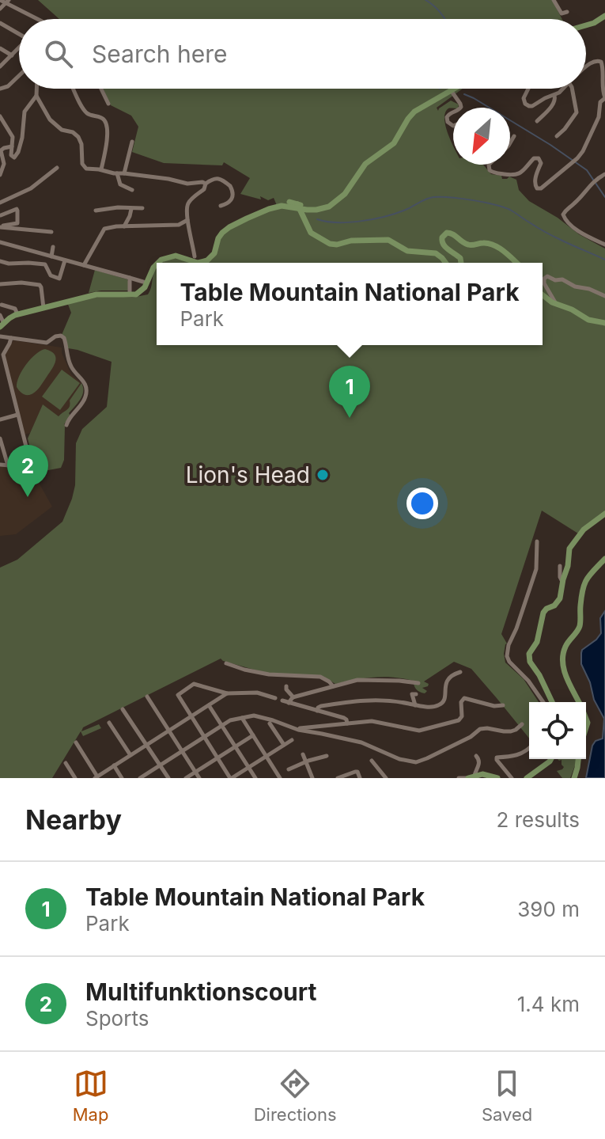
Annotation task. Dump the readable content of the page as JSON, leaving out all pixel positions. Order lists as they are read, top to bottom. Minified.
{"places":["Lion's Head"],"north":"bottom left","page":{"search":"Search here","popup":["Table Mountain National Park","Park"],"pins":["1","2"],"heading":["Nearby","2 results"],"list":[{"mark":"1","name":"Table Mountain National Park","note":"Park","value":"390 m"},{"mark":"2","name":"Multifunktionscourt","note":"Sports","value":"1.4 km"}],"nav":["Map","Directions","Saved"]}}
